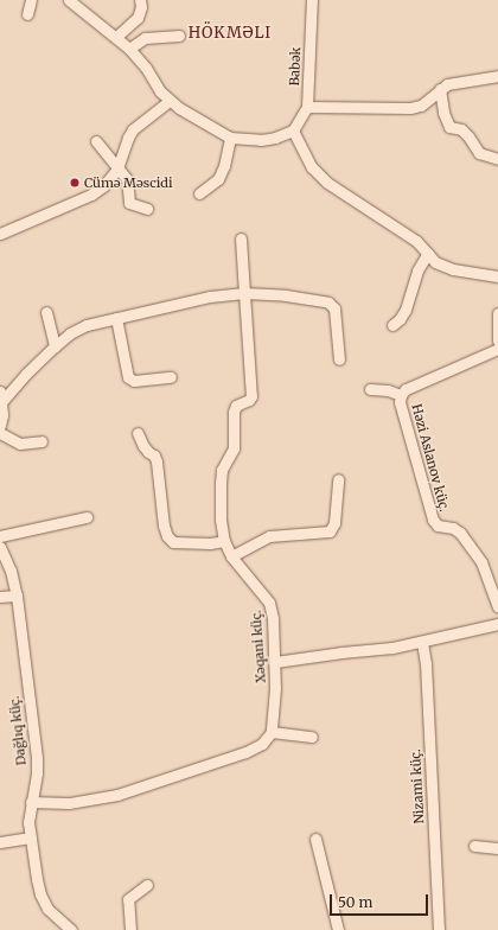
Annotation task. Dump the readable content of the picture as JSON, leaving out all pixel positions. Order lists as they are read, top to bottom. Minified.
{"streets":{"street":["Babək","Həzi Aslanov küç.","Xəqani küç.","Dağlıq küç.","Nizami küç."]},"districts":["HÖKMƏLI"],"places":["Cümə Məscidi"],"scale_bar":"50 m"}
